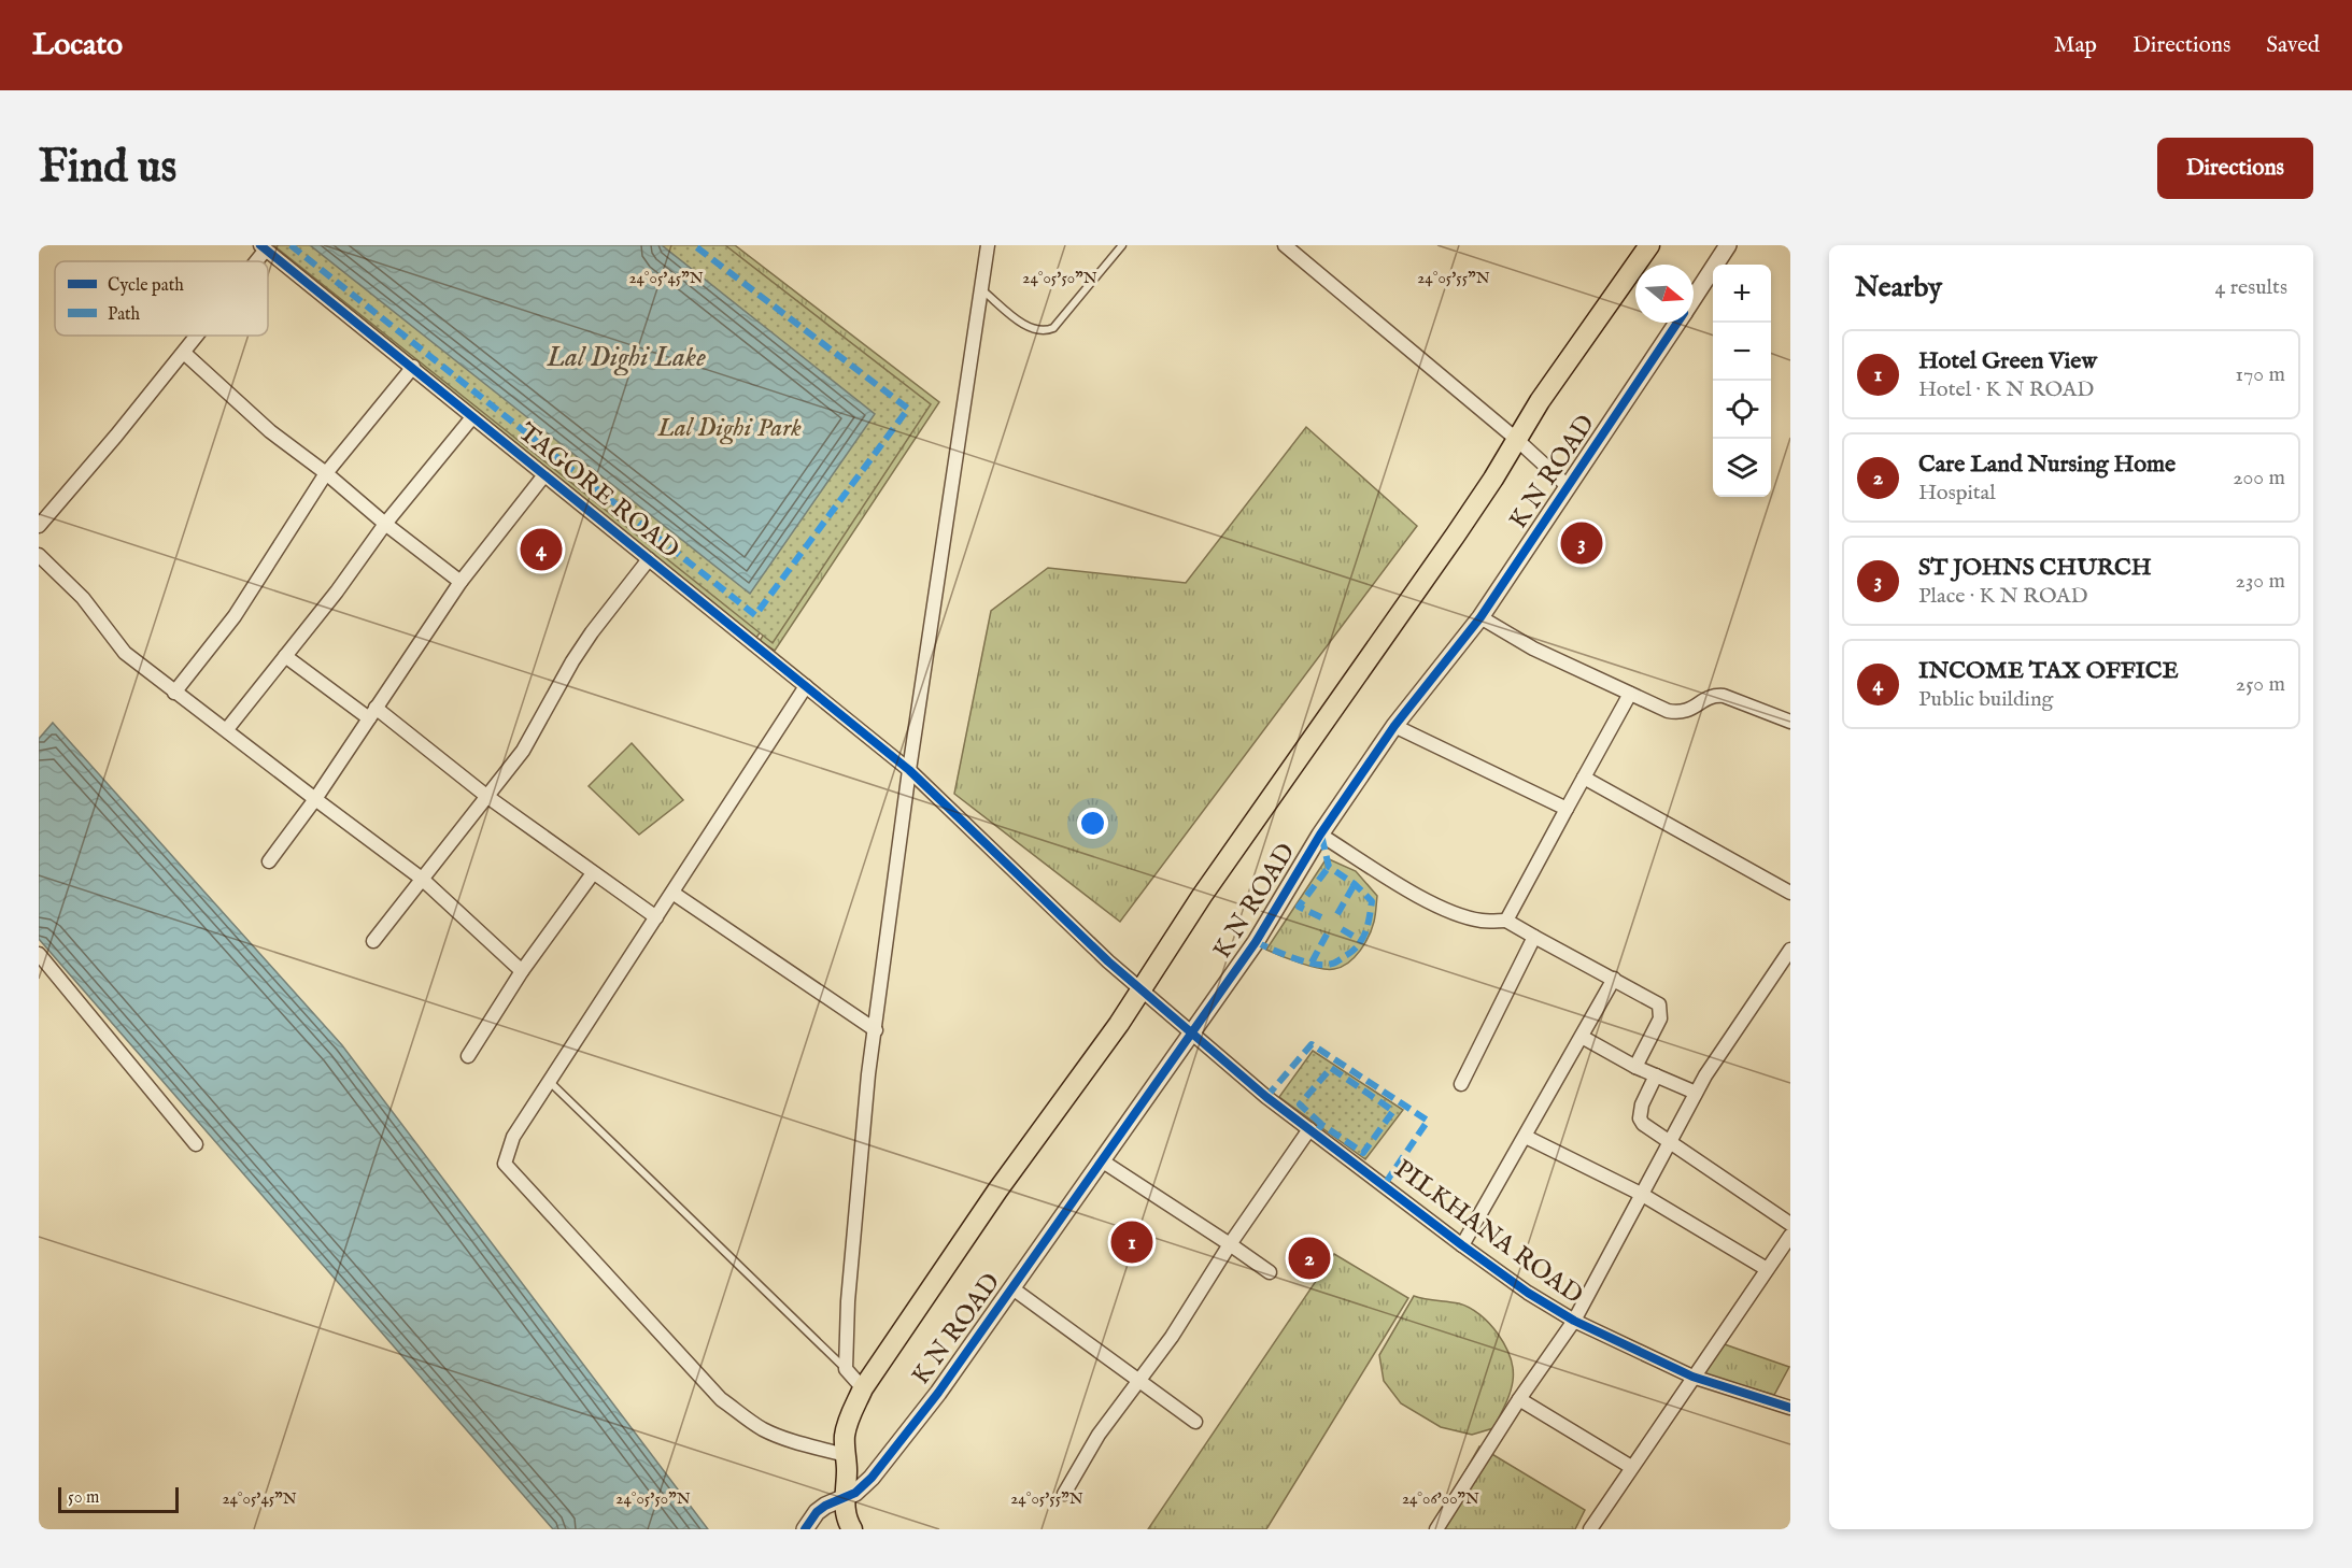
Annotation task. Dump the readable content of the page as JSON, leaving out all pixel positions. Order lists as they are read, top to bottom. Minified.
{"streets":{"street":["K N ROAD","TAGORE ROAD","PILKHANA ROAD"]},"crossings":[["K N ROAD","PILKHANA ROAD"],["TAGORE ROAD","PILKHANA ROAD"]],"water":["Lal Dighi Lake"],"parks":["Lal Dighi Park"],"legend":["Cycle path","Path"],"scale_bar":"50 m","north":"right","page":{"header":"Locato","nav":["Map","Directions","Saved"],"buttons":"Directions","title":"Find us","heading":["Nearby","4 results"],"map_buttons":["+","−"],"list":[{"mark":"1","name":"Hotel Green View","note":"Hotel · K N ROAD","value":"170 m"},{"mark":"2","name":"Care Land Nursing Home","note":"Hospital","value":"200 m"},{"mark":"3","name":"ST JOHNS CHURCH","note":"Place · K N ROAD","value":"230 m"},{"mark":"4","name":"INCOME TAX OFFICE","note":"Public building","value":"250 m"}],"pins":["3","4","1","2"],"scale":"50 m"},"coordinates":["24°05'45\"N","24°05'50\"N","24°05'55\"N","24°06'00\"N"]}
